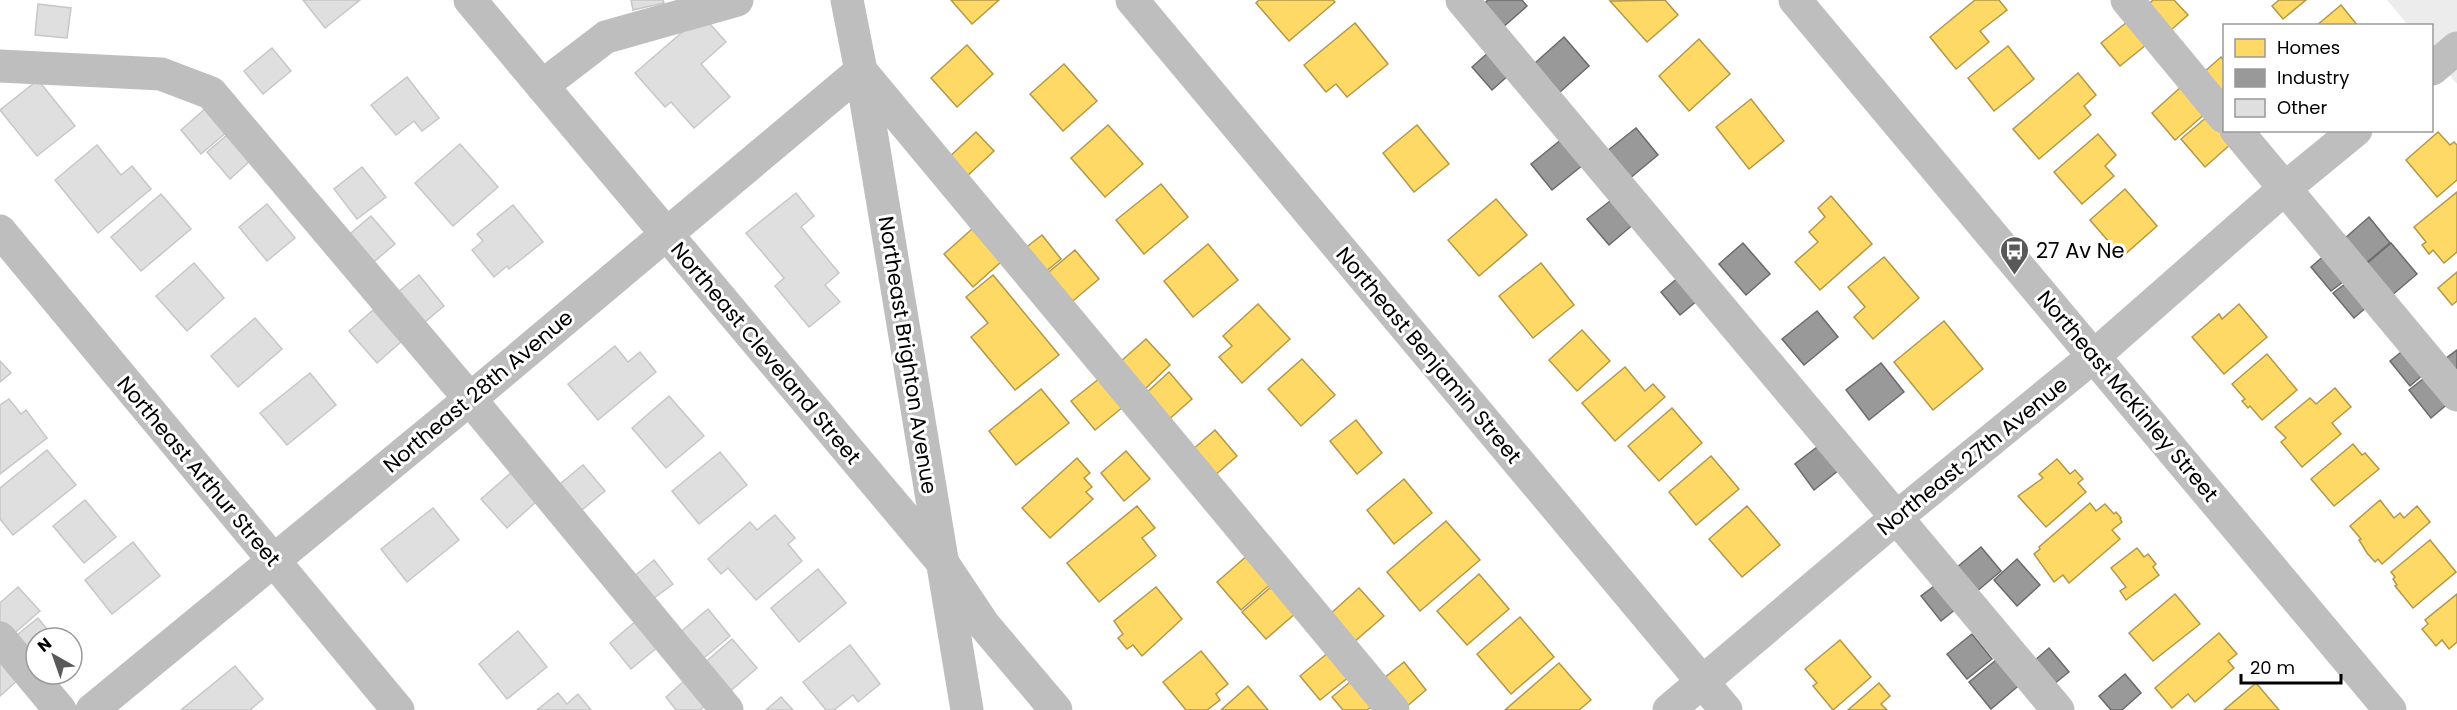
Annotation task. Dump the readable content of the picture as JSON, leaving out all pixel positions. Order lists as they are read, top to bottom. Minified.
{"streets":{"street":["Northeast Cleveland Street","Northeast Brighton Avenue","Northeast Benjamin Street","Northeast 28th Avenue","Northeast McKinley Street","Northeast 27th Avenue","Northeast Arthur Street"]},"crossings":[["Northeast Cleveland Street","Northeast Brighton Avenue"],["Northeast Cleveland Street","Northeast 28th Avenue"],["Northeast Brighton Avenue","Northeast 28th Avenue"],["Northeast Benjamin Street","Northeast 27th Avenue"],["Northeast 28th Avenue","Northeast Arthur Street"],["Northeast McKinley Street","Northeast 27th Avenue"]],"places":{"bus stop":["27 Av Ne"]},"legend":["Homes","Industry","Other"],"scale_bar":"20 m","north":"top left"}
